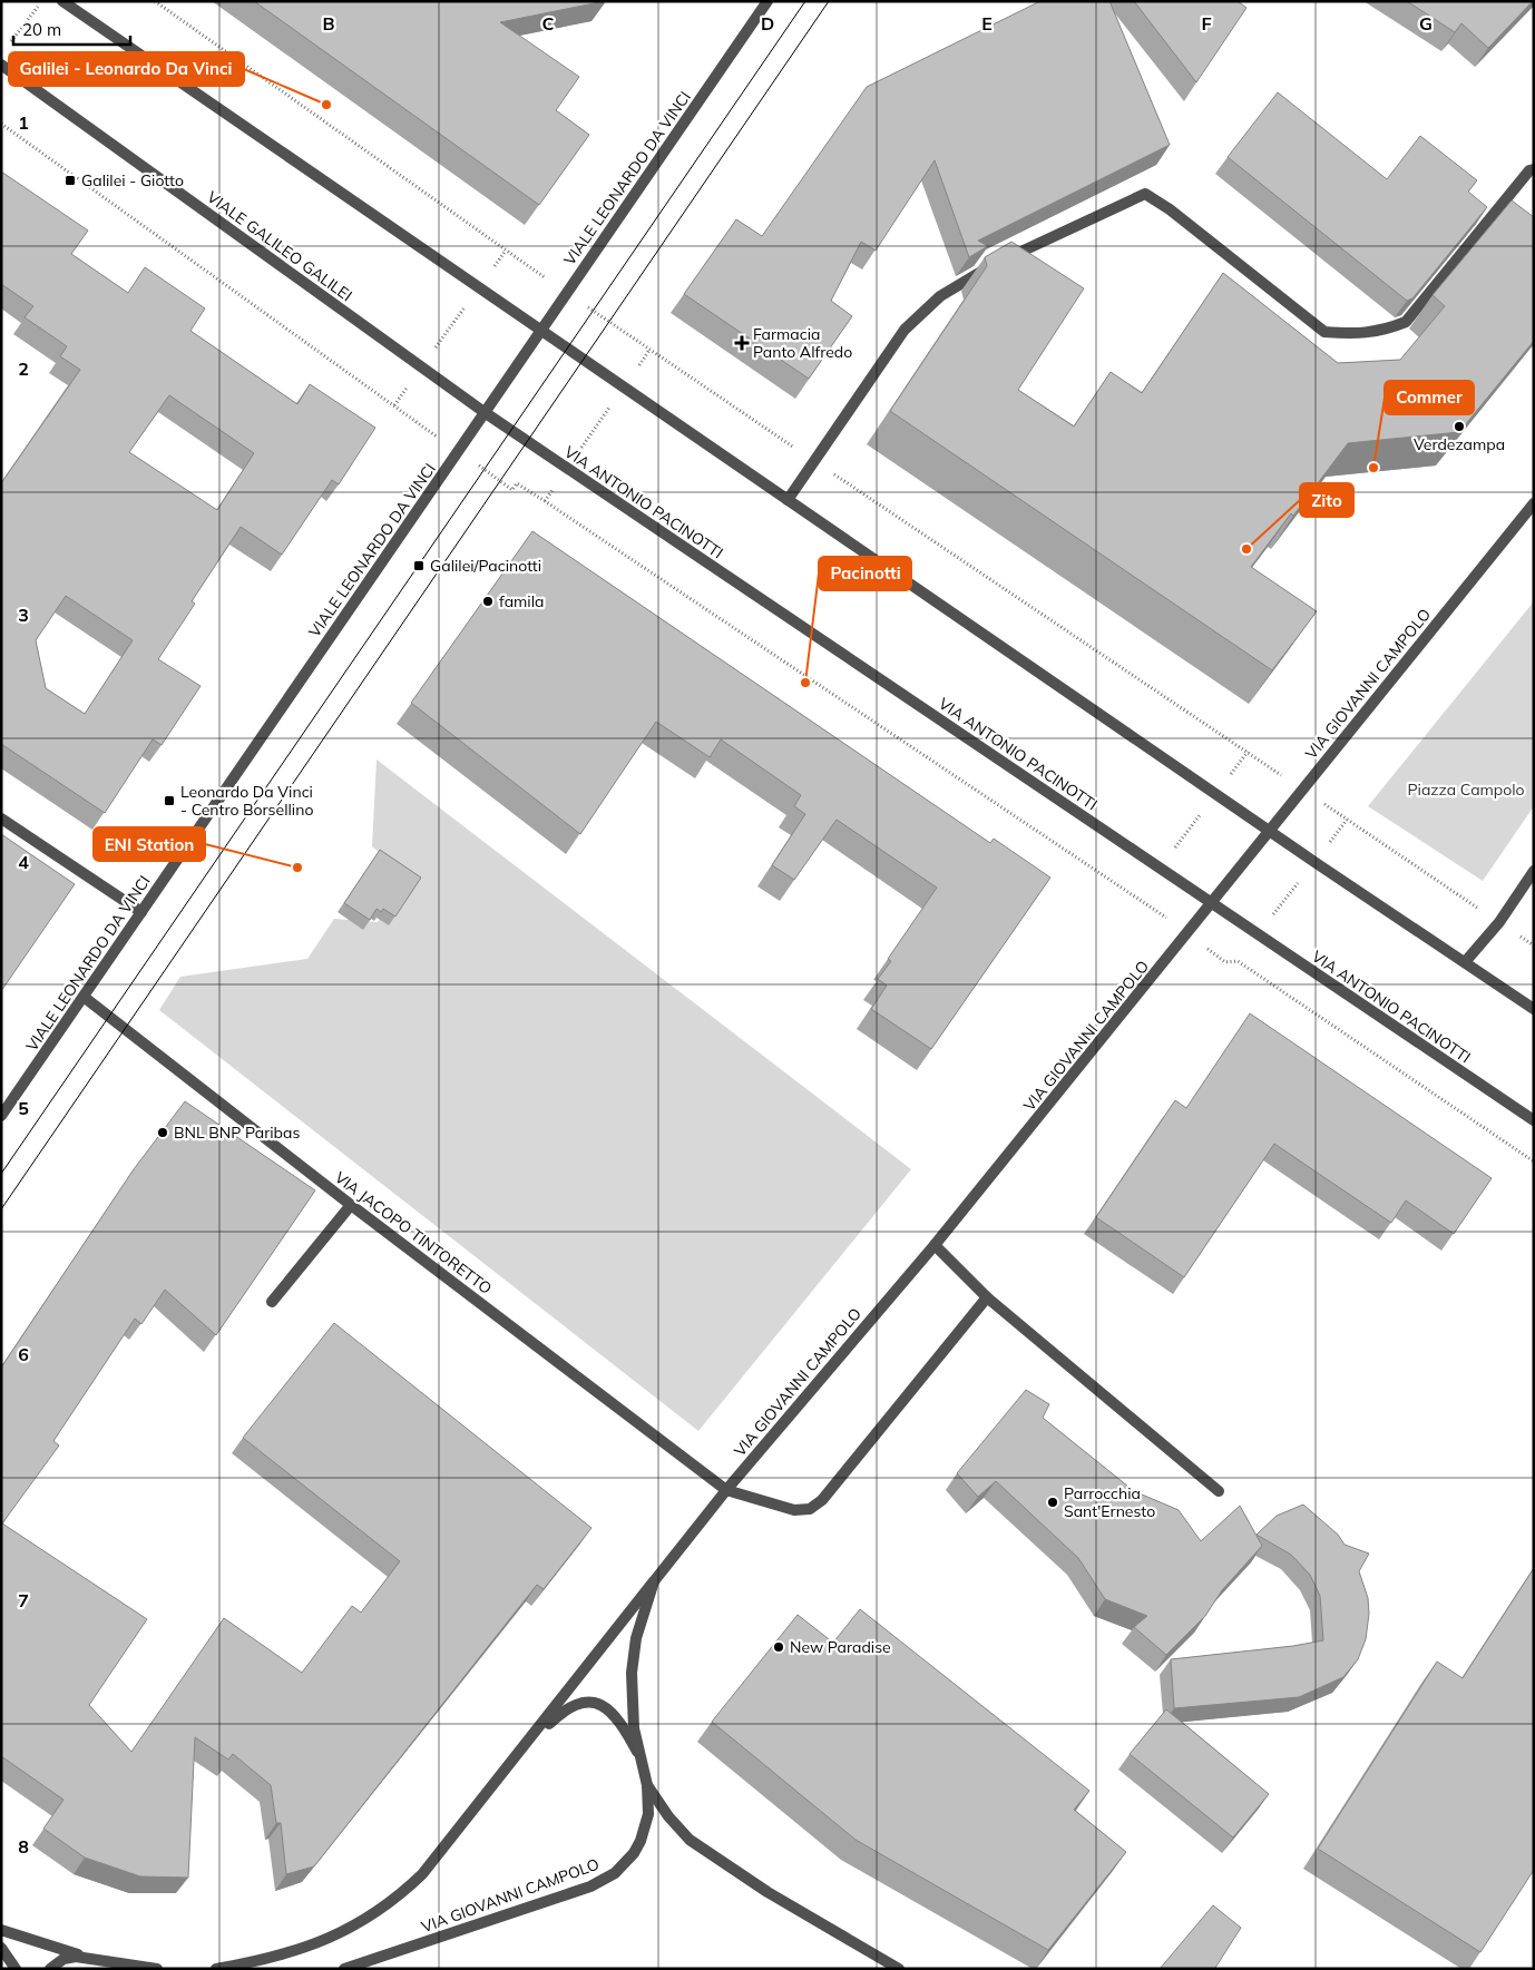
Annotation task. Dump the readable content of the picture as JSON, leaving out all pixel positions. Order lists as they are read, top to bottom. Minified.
{"streets":{"street":["VIALE LEONARDO DA VINCI","VIALE GALILEO GALILEI","VIA ANTONIO PACINOTTI","VIA GIOVANNI CAMPOLO","VIA JACOPO TINTORETTO"]},"crossings":[["VIALE LEONARDO DA VINCI","VIALE GALILEO GALILEI"],["VIALE LEONARDO DA VINCI","VIA ANTONIO PACINOTTI"],["VIALE LEONARDO DA VINCI","VIA JACOPO TINTORETTO"],["VIALE GALILEO GALILEI","VIA ANTONIO PACINOTTI"],["VIA ANTONIO PACINOTTI","VIA GIOVANNI CAMPOLO"],["VIA GIOVANNI CAMPOLO","VIA JACOPO TINTORETTO"]],"parks":["Piazza Campolo"],"places":{"other":["Galilei - Leonardo Da Vinci","Verdezampa","Commer","Zito","famila","Pacinotti","ENI Station","BNL BNP Paribas","Parrocchia Sant'Ernesto","New Paradise"],"transit":["Galilei - Giotto","Galilei/Pacinotti","Leonardo Da Vinci - Centro Borsellino"],"health":["Farmacia Panto Alfredo"]},"scale_bar":"20 m","grid":{"columns":["B","C","D","E","F","G"],"rows":["1","2","3","4","5","6","7","8"]}}
